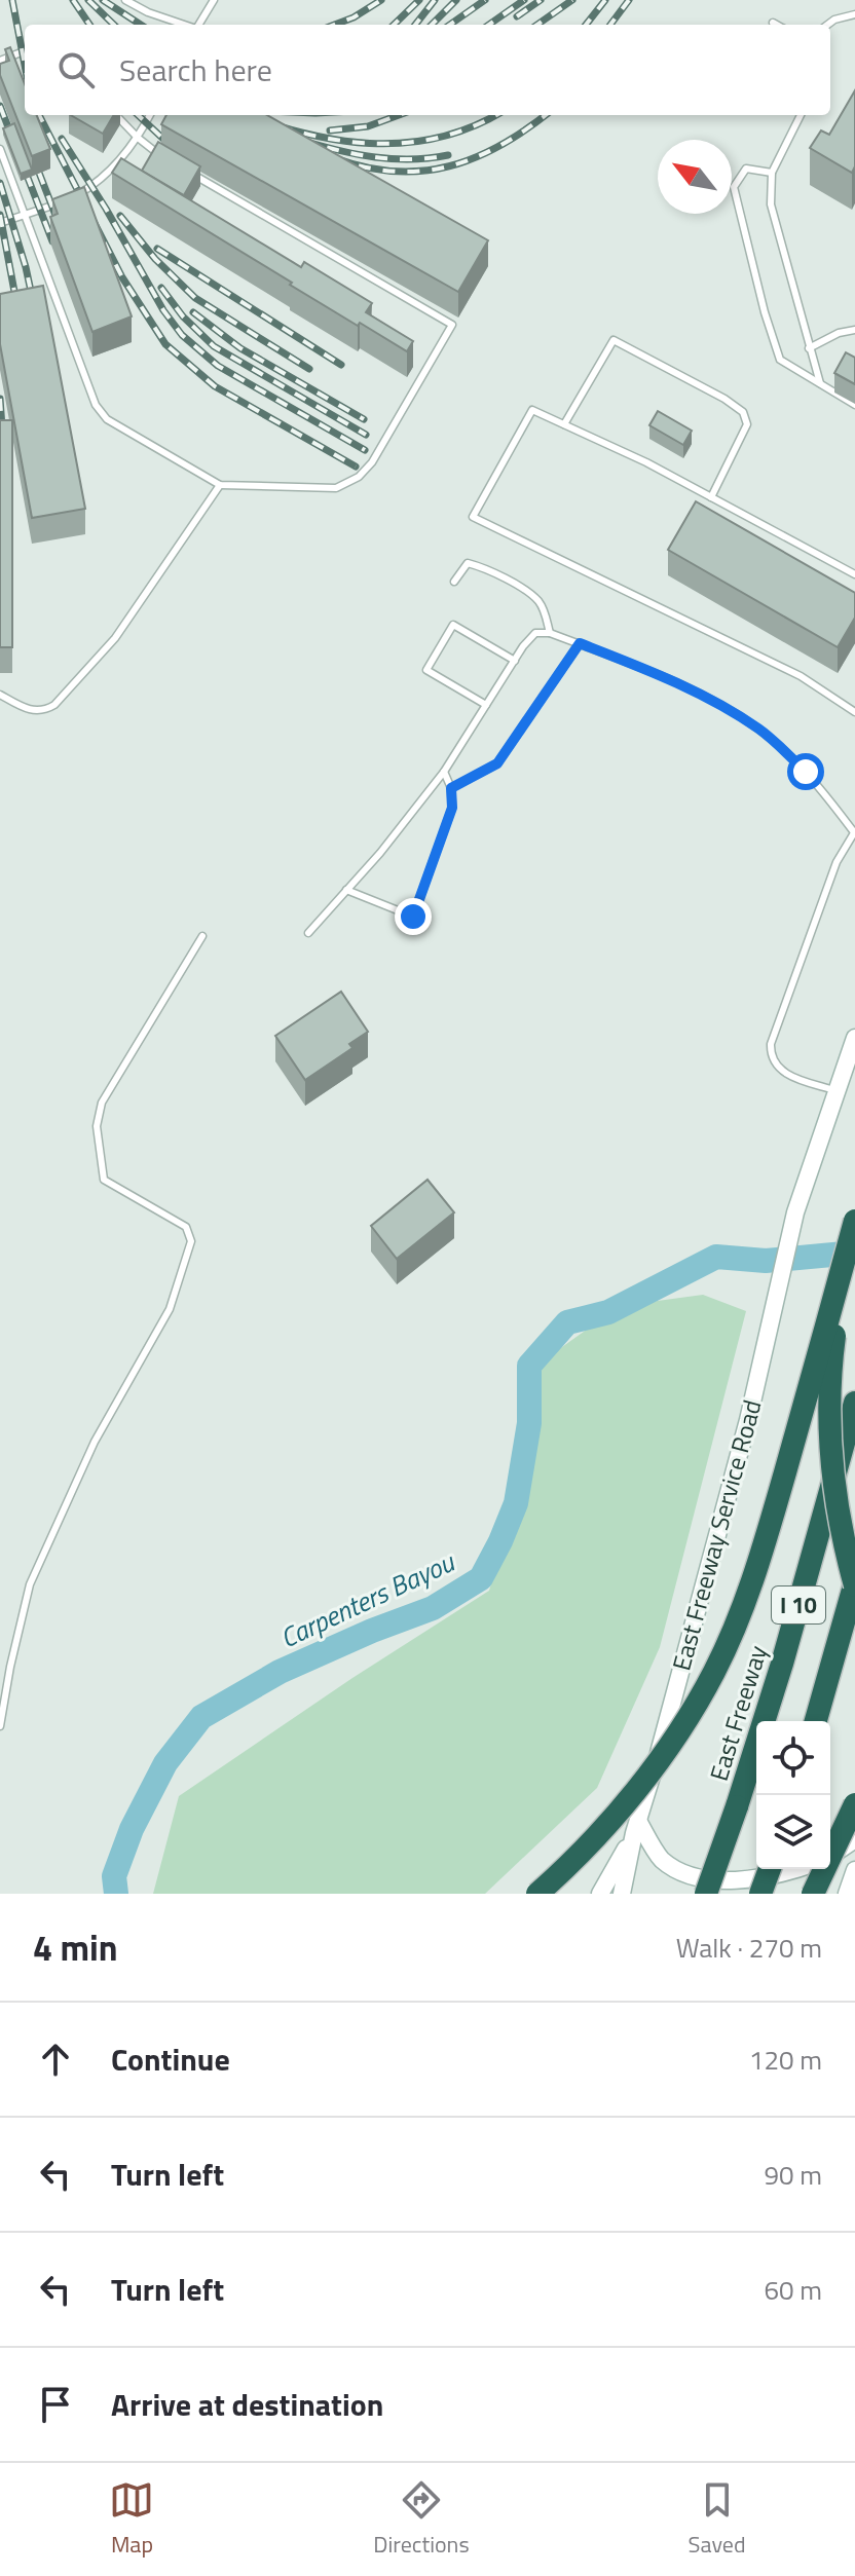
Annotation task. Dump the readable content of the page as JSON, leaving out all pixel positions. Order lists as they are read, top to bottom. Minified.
{"streets":{"highway":["I 10","East Freeway"],"main road":["East Freeway Service Road"]},"water":["Carpenters Bayou"],"north":"top left","page":{"search":"Search here","heading":["4 min","Walk · 270 m"],"list":[["Continue","120 m"],["Turn left","90 m"],["Turn left","60 m"],"Arrive at destination"],"nav":["Map","Directions","Saved"]}}
